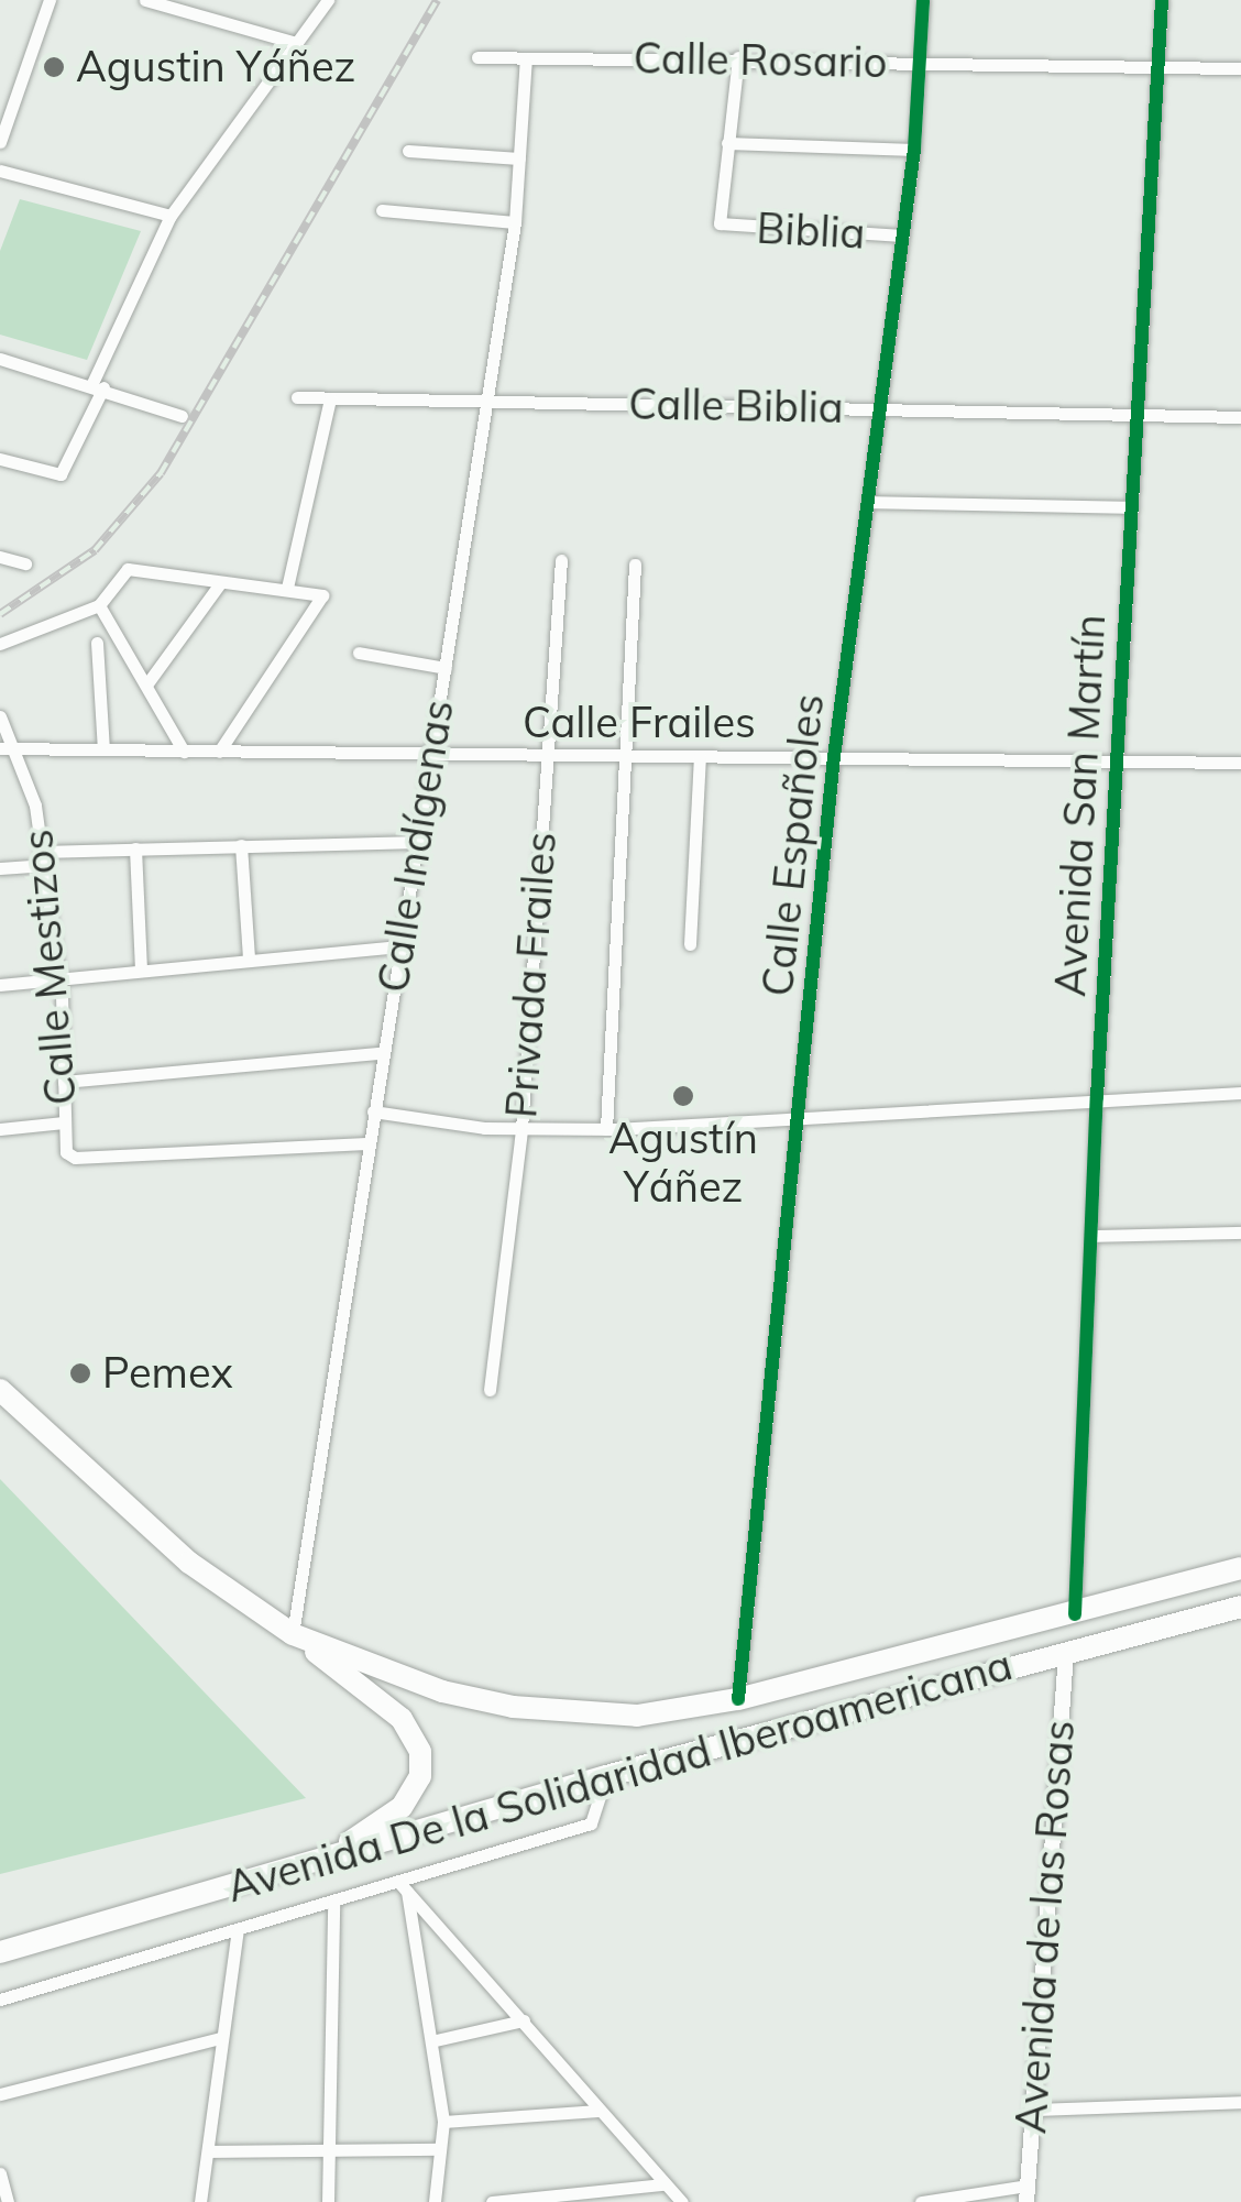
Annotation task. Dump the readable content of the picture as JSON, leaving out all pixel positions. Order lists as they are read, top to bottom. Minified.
{"streets":{"highway":["Avenida De la Solidaridad Iberoamericana"],"street":["Calle Rosario","Biblia","Calle Biblia","Calle Frailes","Avenida San Martín","Calle Españoles","Calle Indígenas","Calle Mestizos","Privada Frailes","Avenida de las Rosas"]},"crossings":[["Calle Rosario","Avenida San Martín"],["Calle Rosario","Calle Españoles"],["Calle Rosario","Calle Indígenas"],["Biblia","Calle Españoles"],["Calle Biblia","Avenida San Martín"],["Calle Biblia","Calle Españoles"],["Calle Biblia","Calle Indígenas"],["Calle Frailes","Avenida San Martín"],["Calle Frailes","Calle Españoles"],["Calle Frailes","Calle Indígenas"],["Calle Frailes","Calle Mestizos"],["Calle Frailes","Privada Frailes"],["Avenida San Martín","Avenida De la Solidaridad Iberoamericana"],["Calle Españoles","Avenida De la Solidaridad Iberoamericana"],["Calle Indígenas","Calle Mestizos"],["Calle Indígenas","Avenida De la Solidaridad Iberoamericana"],["Avenida De la Solidaridad Iberoamericana","Avenida de las Rosas"]],"places":["Agustin Yáñez","Agustín Yáñez","Pemex"]}
